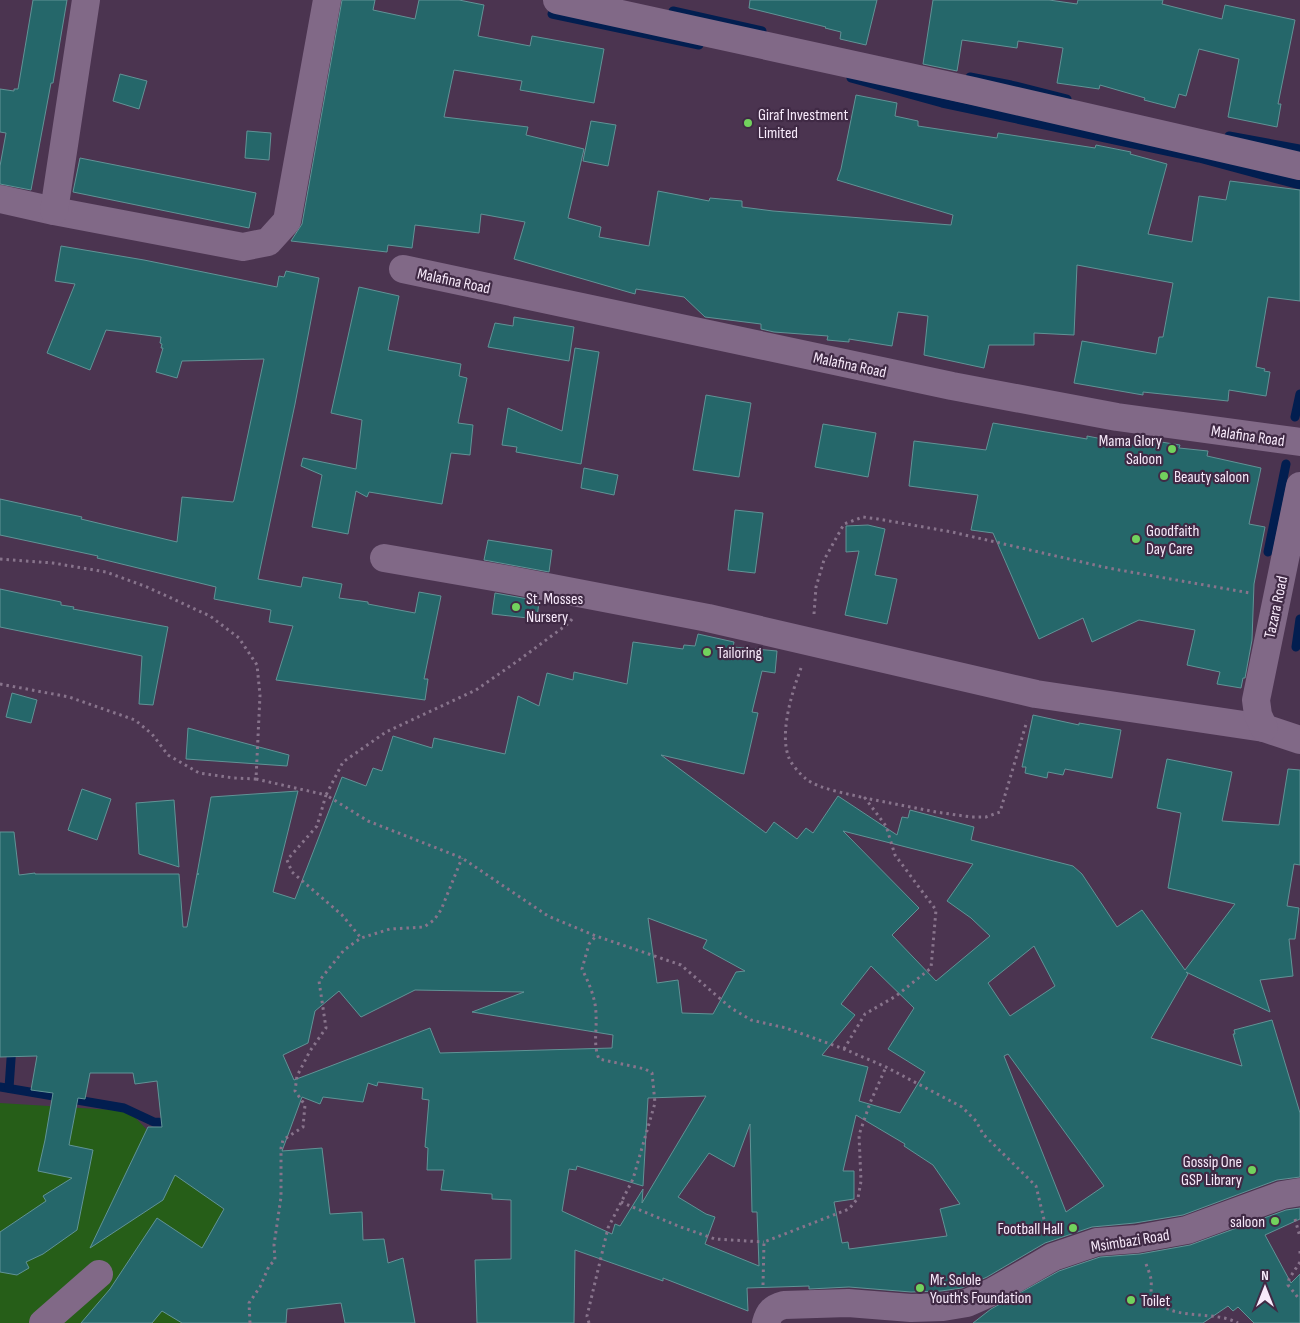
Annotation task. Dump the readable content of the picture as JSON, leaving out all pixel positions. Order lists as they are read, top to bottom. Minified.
{"streets":{"street":["Malafina Road","Tazara Road","Msimbazi Road"]},"places":["Giraf Investment Limited","Mama Glory Saloon","Beauty saloon","Goodfaith Day Care","St. Mosses Nursery","Tailoring","Gossip One GSP Library","saloon","Football Hall","Mr. Solole Youth's Foundation","Toilet"],"north":"top"}
